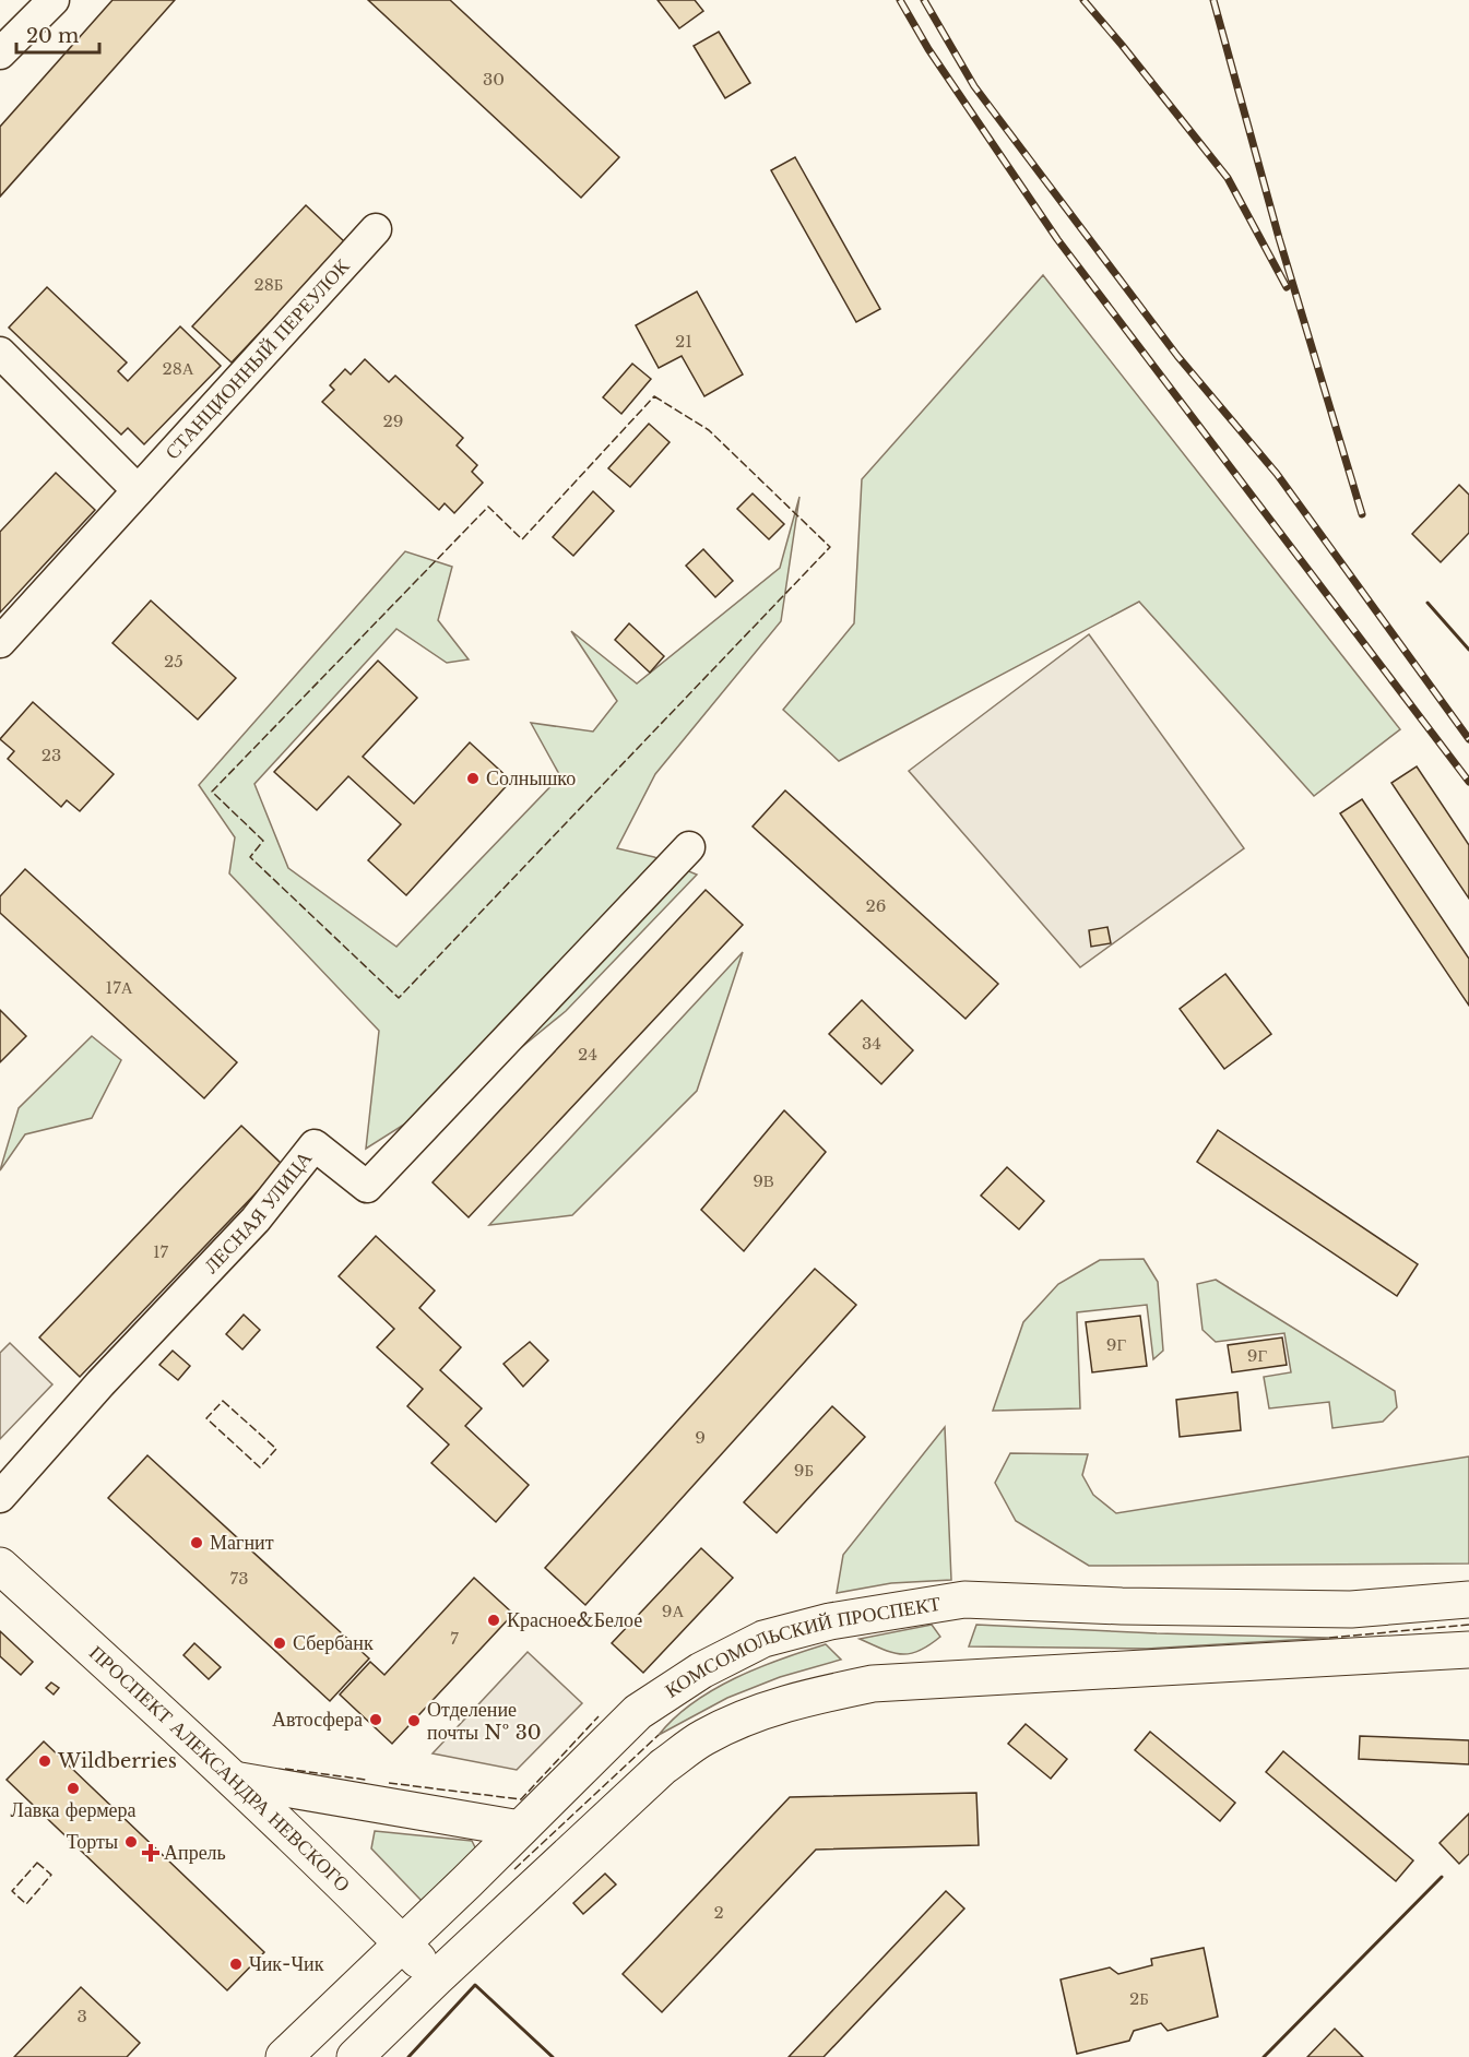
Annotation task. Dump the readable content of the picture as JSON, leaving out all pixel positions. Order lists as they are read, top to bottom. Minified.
{"streets":{"main road":["КОМСОМОЛЬСКИЙ ПРОСПЕКТ","ПРОСПЕКТ АЛЕКСАНДРА НЕВСКОГО"],"street":["СТАНЦИОННЫЙ ПЕРЕУЛОК","ЛЕСНАЯ УЛИЦА"]},"crossings":[["КОМСОМОЛЬСКИЙ ПРОСПЕКТ","ПРОСПЕКТ АЛЕКСАНДРА НЕВСКОГО"]],"places":{"other":["Солнышко","Магнит","Красное&Белое","Сбербанк","Автосфера","Отделение почты № 30","Wildberries","Лавка фермера","Торты","Чик-Чик"],"health":["Апрель"]},"house_numbers":["30","28Б","21","28А","29","25","23","26","17А","34","24","9В","17","9Г","9Г","9","9Б","73","9А","7","2","2Б","3"],"scale_bar":"20 m"}
